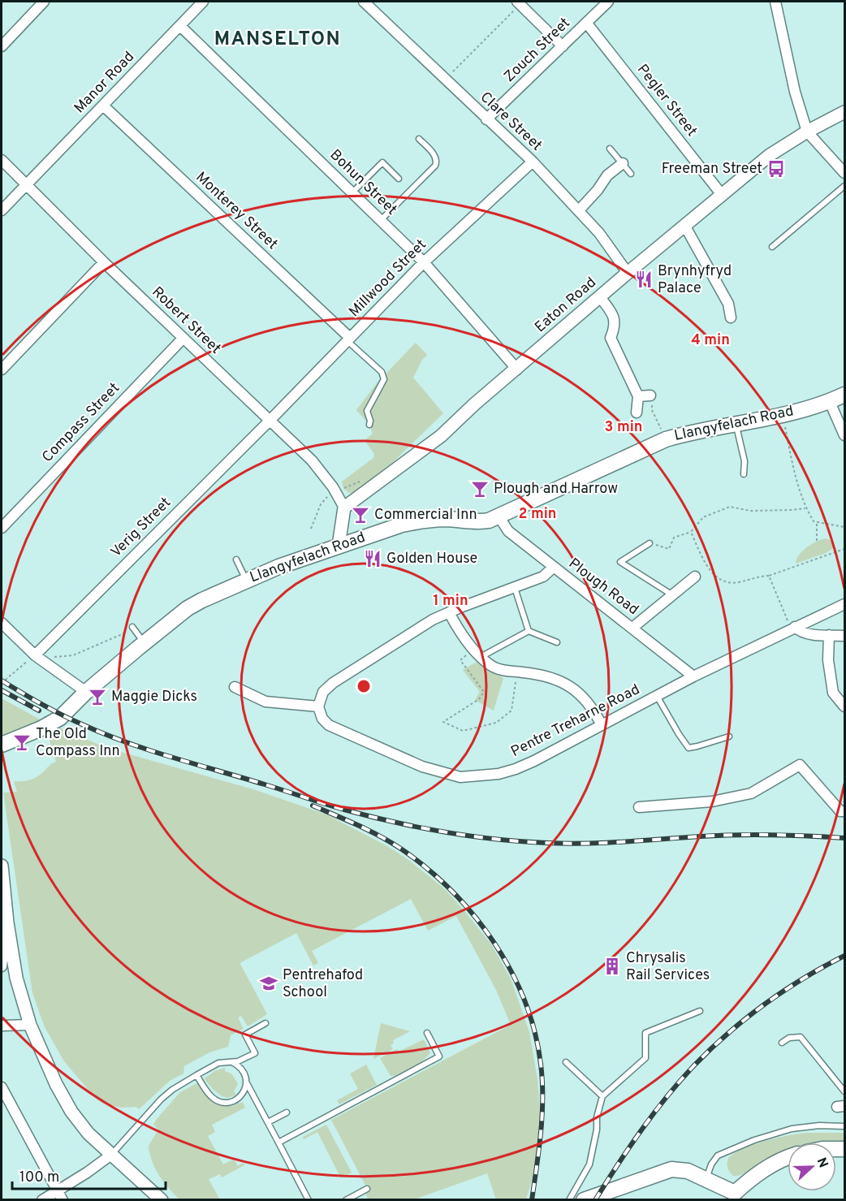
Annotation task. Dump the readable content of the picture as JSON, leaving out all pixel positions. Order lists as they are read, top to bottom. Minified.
{"streets":{"main road":["Llangyfelach Road"],"street":["Zouch Street","Manor Road","Pegler Street","Clare Street","Bohun Street","Monterey Street","Millwood Street","Eaton Road","Robert Street","Compass Street","Verig Street","Plough Road","Pentre Treharne Road"]},"crossings":[["Zouch Street","Pegler Street"],["Zouch Street","Clare Street"],["Manor Road","Bohun Street"],["Manor Road","Monterey Street"],["Manor Road","Robert Street"],["Pegler Street","Eaton Road"],["Clare Street","Millwood Street"],["Clare Street","Eaton Road"],["Bohun Street","Millwood Street"],["Bohun Street","Eaton Road"],["Monterey Street","Millwood Street"],["Millwood Street","Robert Street"],["Millwood Street","Verig Street"],["Eaton Road","Robert Street"],["Robert Street","Compass Street"],["Robert Street","Verig Street"],["Llangyfelach Road","Plough Road"],["Plough Road","Pentre Treharne Road"]],"districts":["MANSELTON"],"places":{"bus stop":["Freeman Street"],"restaurant":["Brynhyfryd Palace","Golden House"],"bar":["Plough and Harrow","Commercial Inn","Maggie Dicks","The Old Compass Inn"],"building":["Chrysalis Rail Services"],"school or university":["Pentrehafod School"]},"scale_bar":"100 m","north":"right","rings":["4 min","3 min","2 min","1 min"]}
